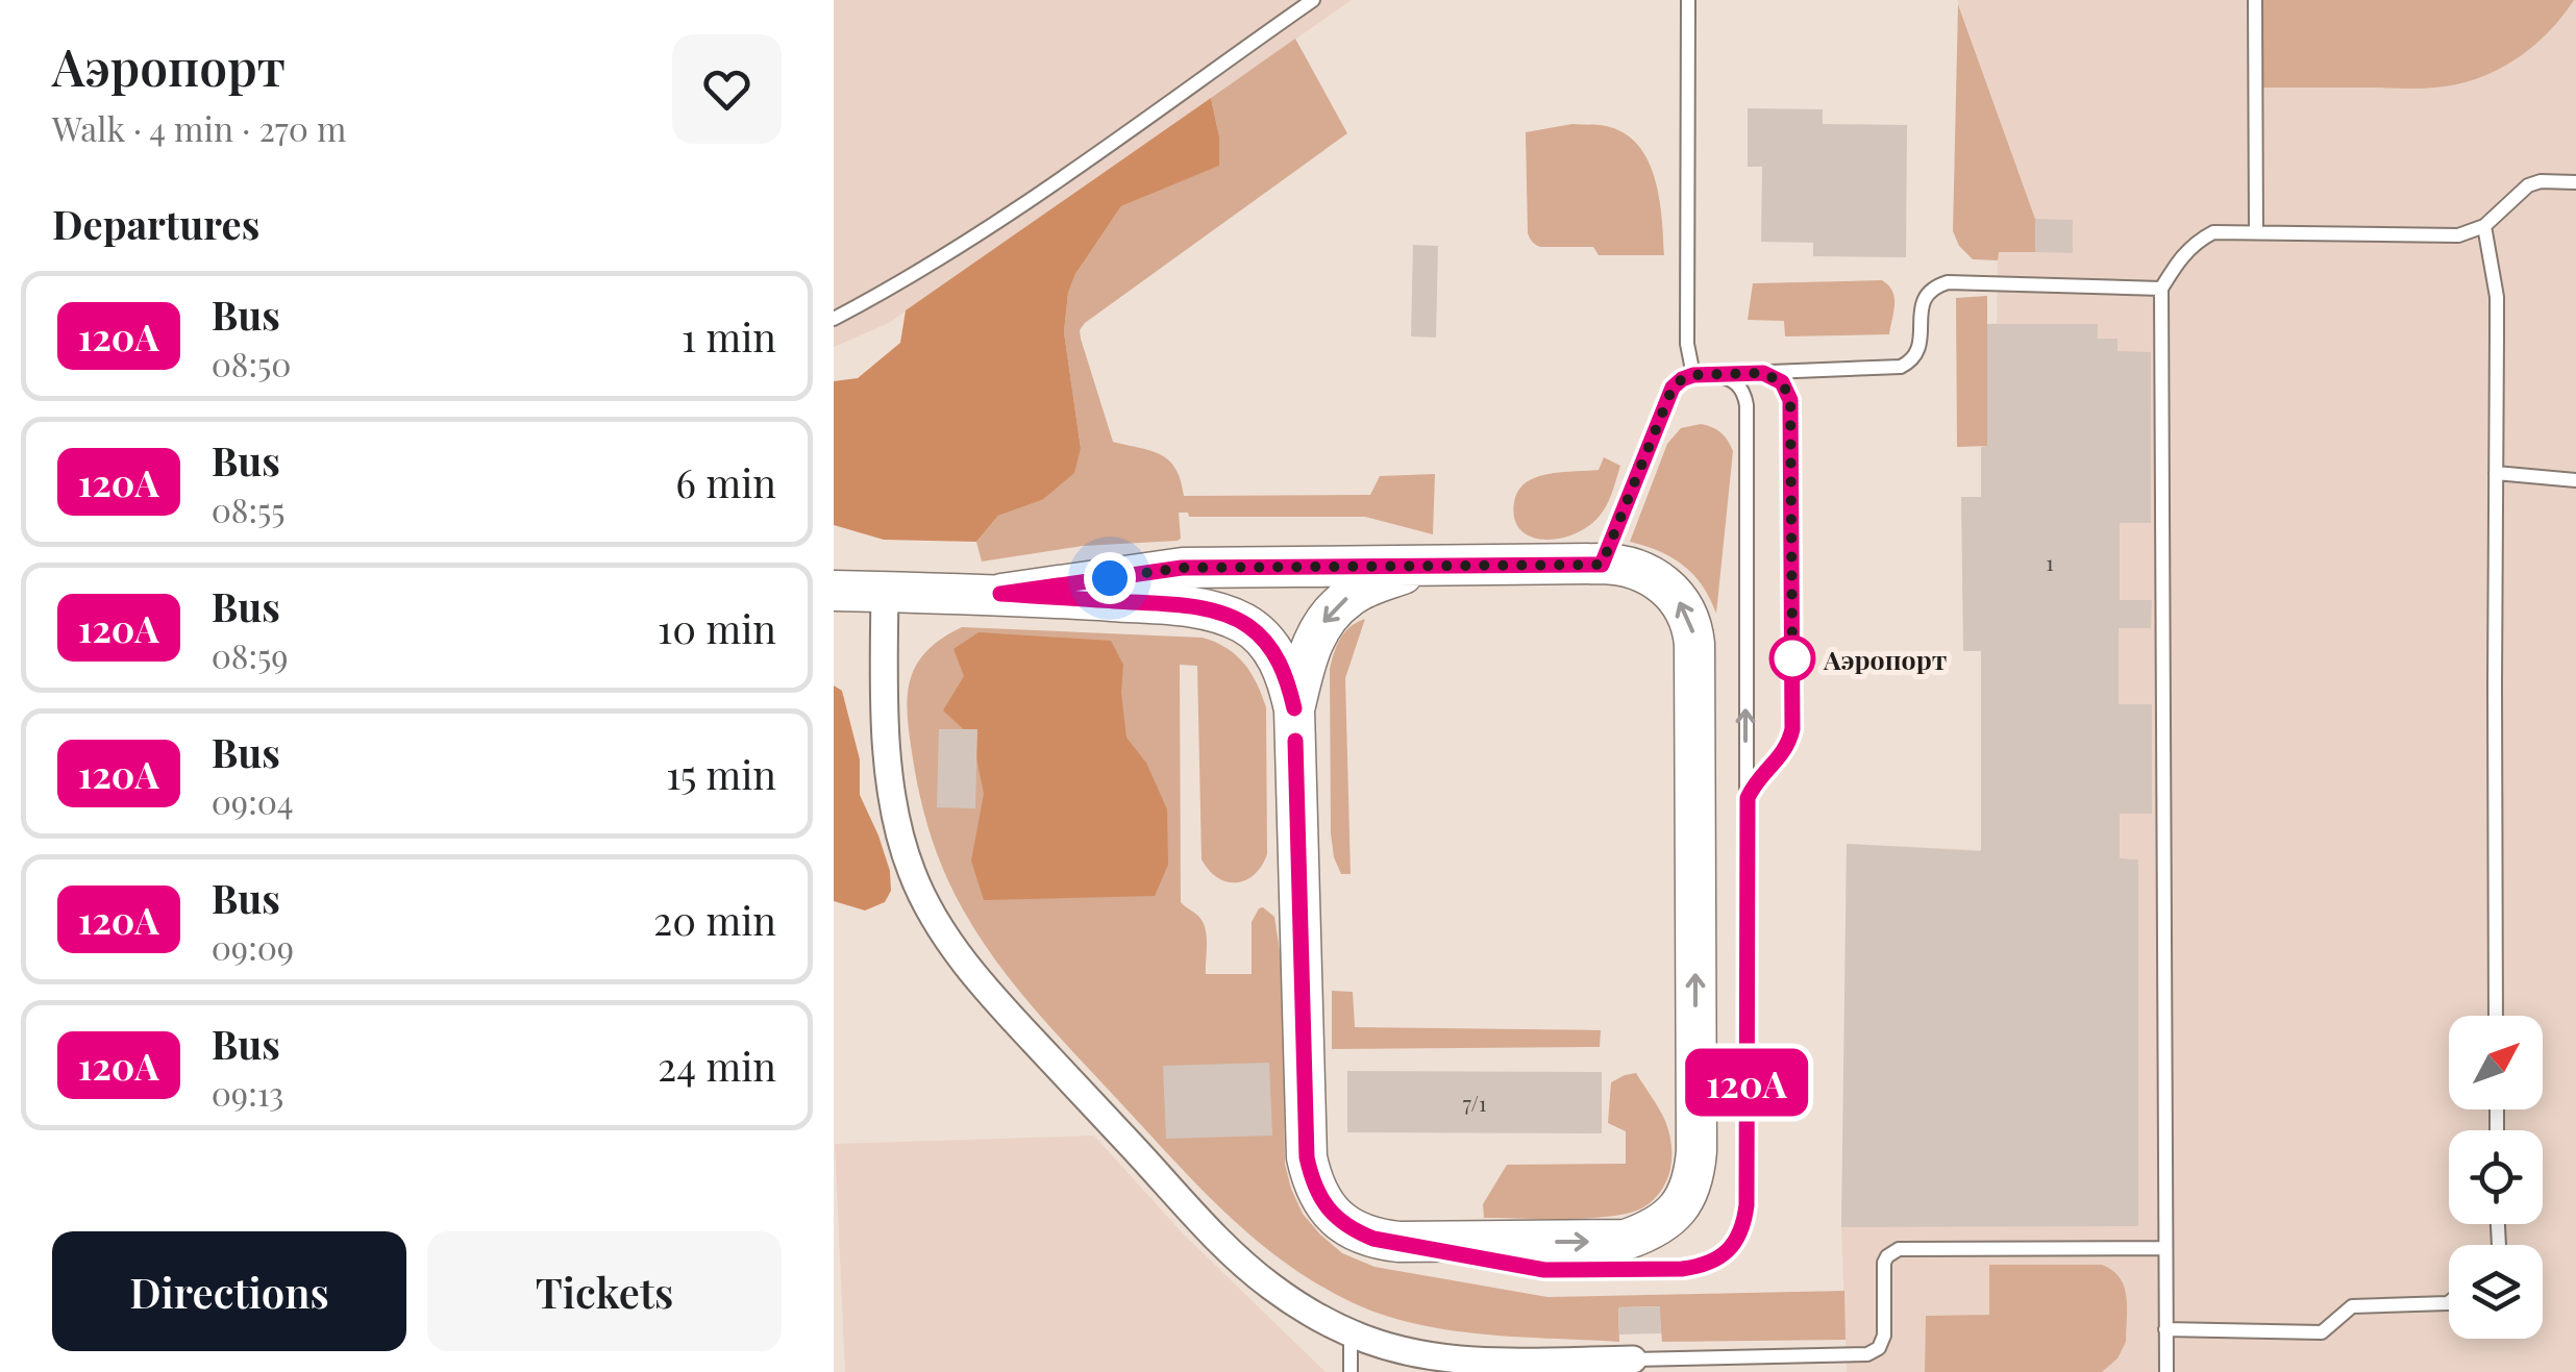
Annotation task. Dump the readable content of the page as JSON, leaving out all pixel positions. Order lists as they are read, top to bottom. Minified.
{"places":["Аэропорт"],"lines":["bus line 120А"],"house_numbers":["1","7/1"],"north":"top right","page":{"heading":[["Аэропорт","Walk · 4 min · 270 m"],"Departures"],"on_map":"120А","list":[{"mark":"120А","name":"Bus","note":"08:50","value":"1 min"},{"mark":"120А","name":"Bus","note":"08:55","value":"6 min"},{"mark":"120А","name":"Bus","note":"08:59","value":"10 min"},{"mark":"120А","name":"Bus","note":"09:04","value":"15 min"},{"mark":"120А","name":"Bus","note":"09:09","value":"20 min"},{"mark":"120А","name":"Bus","note":"09:13","value":"24 min"}],"buttons":["Directions","Tickets"]}}
